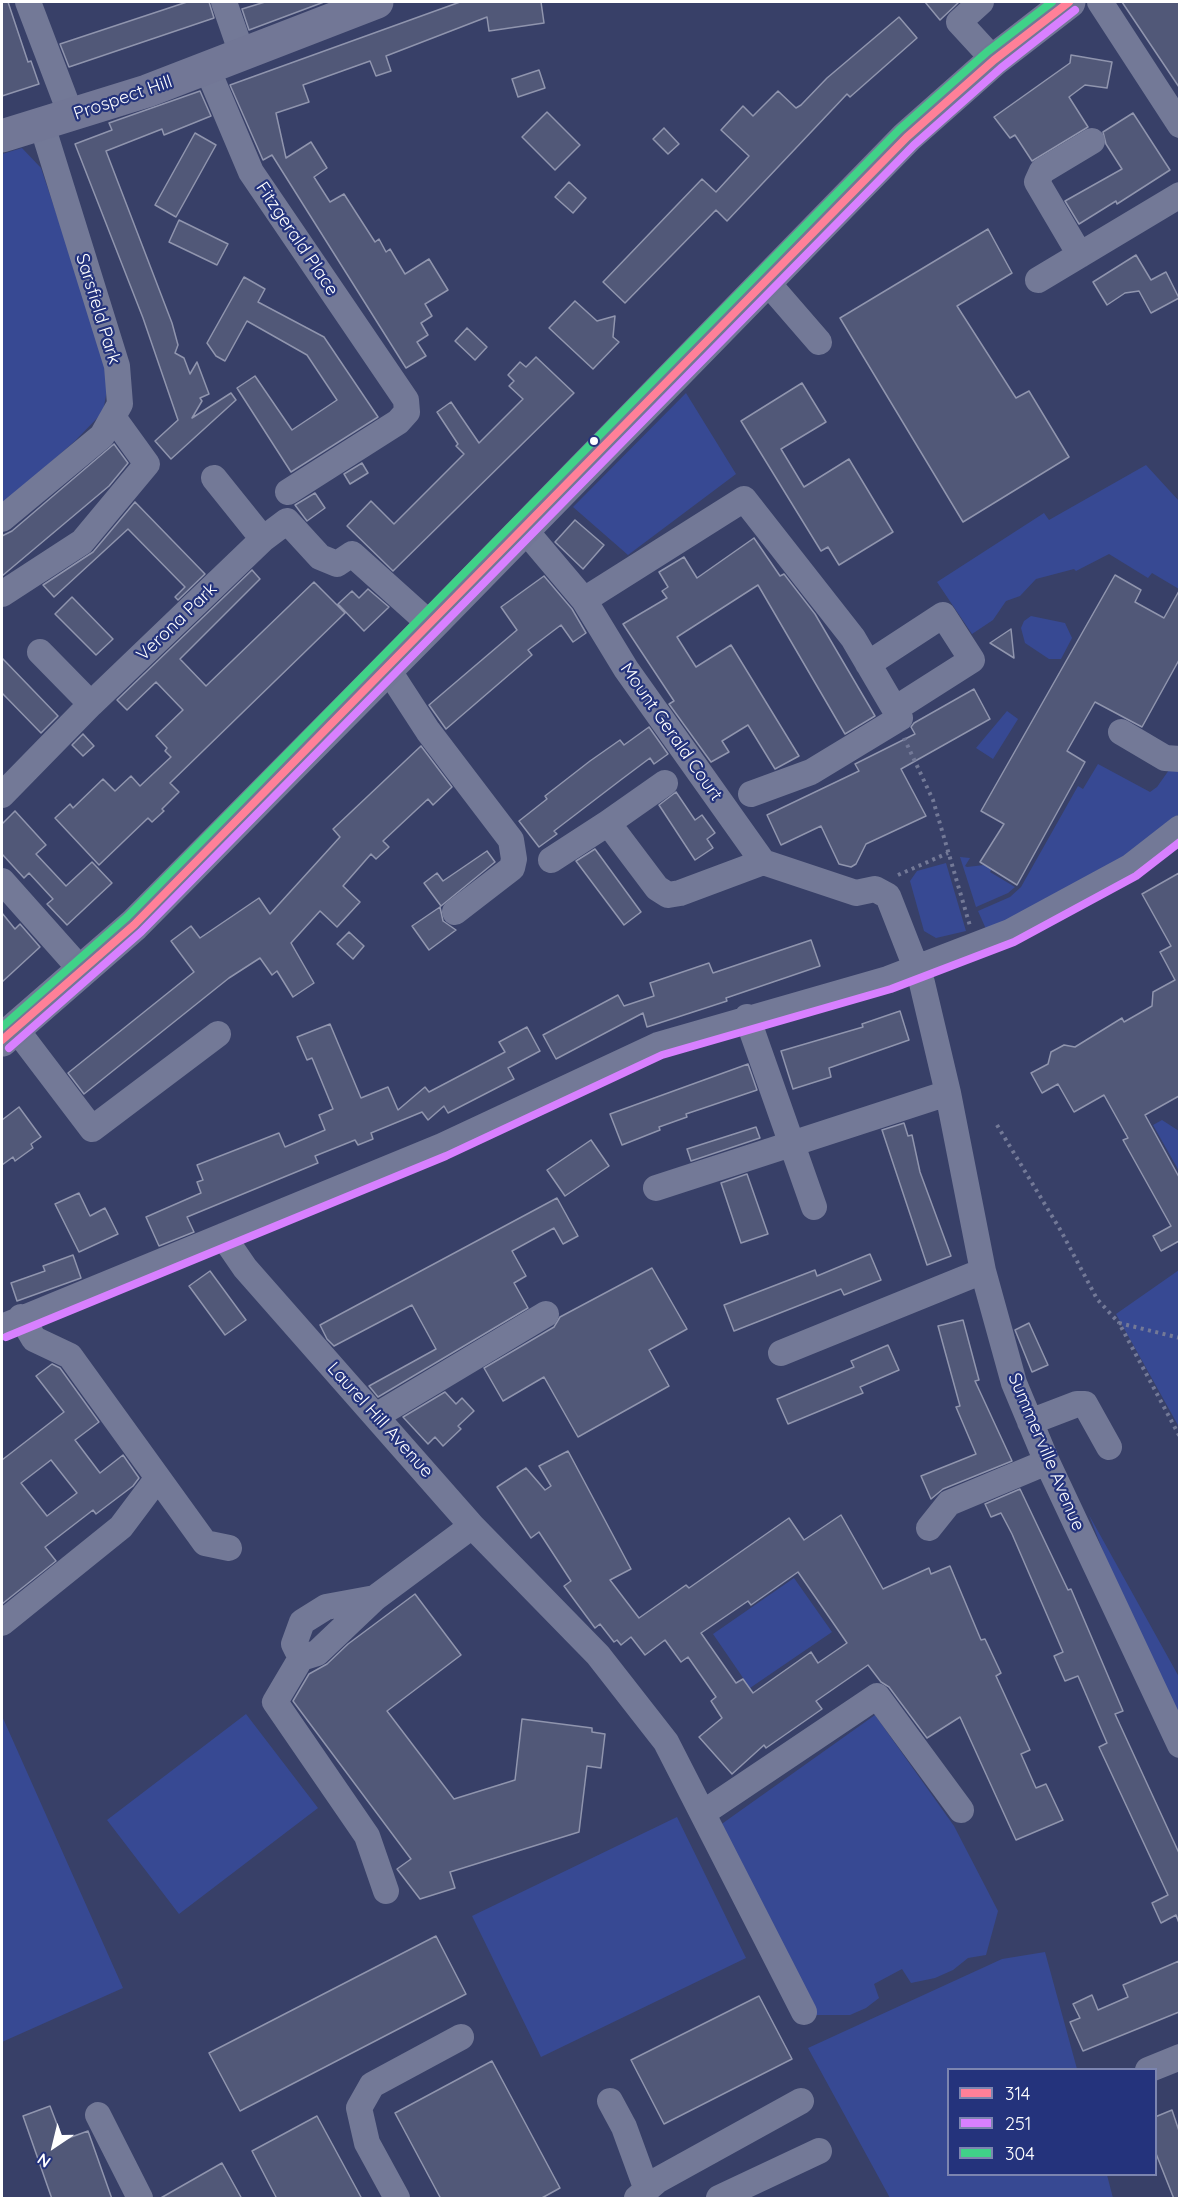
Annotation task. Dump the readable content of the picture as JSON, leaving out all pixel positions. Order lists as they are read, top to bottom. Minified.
{"streets":{"main road":["Prospect Hill"],"street":["Fitzgerald Place","Sarsfield Park","Verona Park","Mount Gerald Court","Laurel Hill Avenue","Summerville Avenue"]},"crossings":[["Prospect Hill","Fitzgerald Place"],["Prospect Hill","Sarsfield Park"],["Mount Gerald Court","Summerville Avenue"]],"lines":["transit line 314","transit line 304","transit line 251"],"legend":["314","251","304"],"north":"bottom left"}
